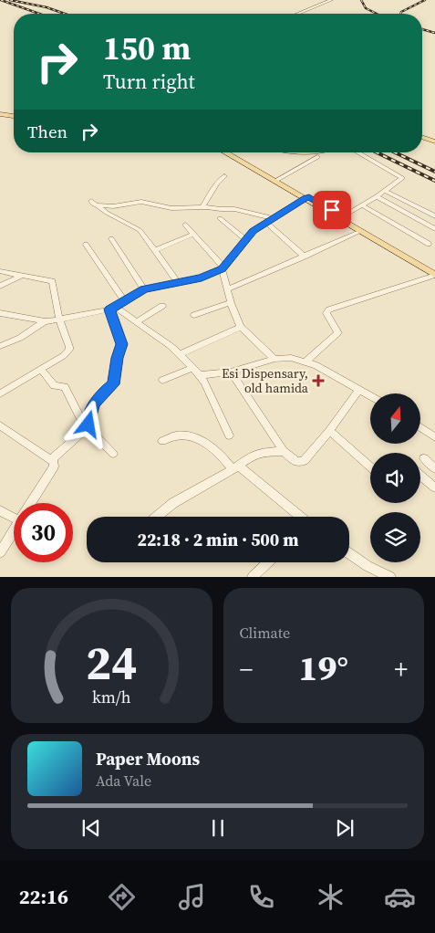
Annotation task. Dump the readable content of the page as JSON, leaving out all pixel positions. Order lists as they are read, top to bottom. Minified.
{"places":{"health":["Esi Dispensary, old hamida"]},"north":"top","page":{"turn":["150 m","Turn right"],"then":"Then","limit":"30","trip":"22:18 · 2 min · 500 m","tile":"Climate","heat":["−","19°","+"],"song":["Paper Moons","Ada Vale"],"tabs":"22:16","gauge":["24","km/h"]}}
